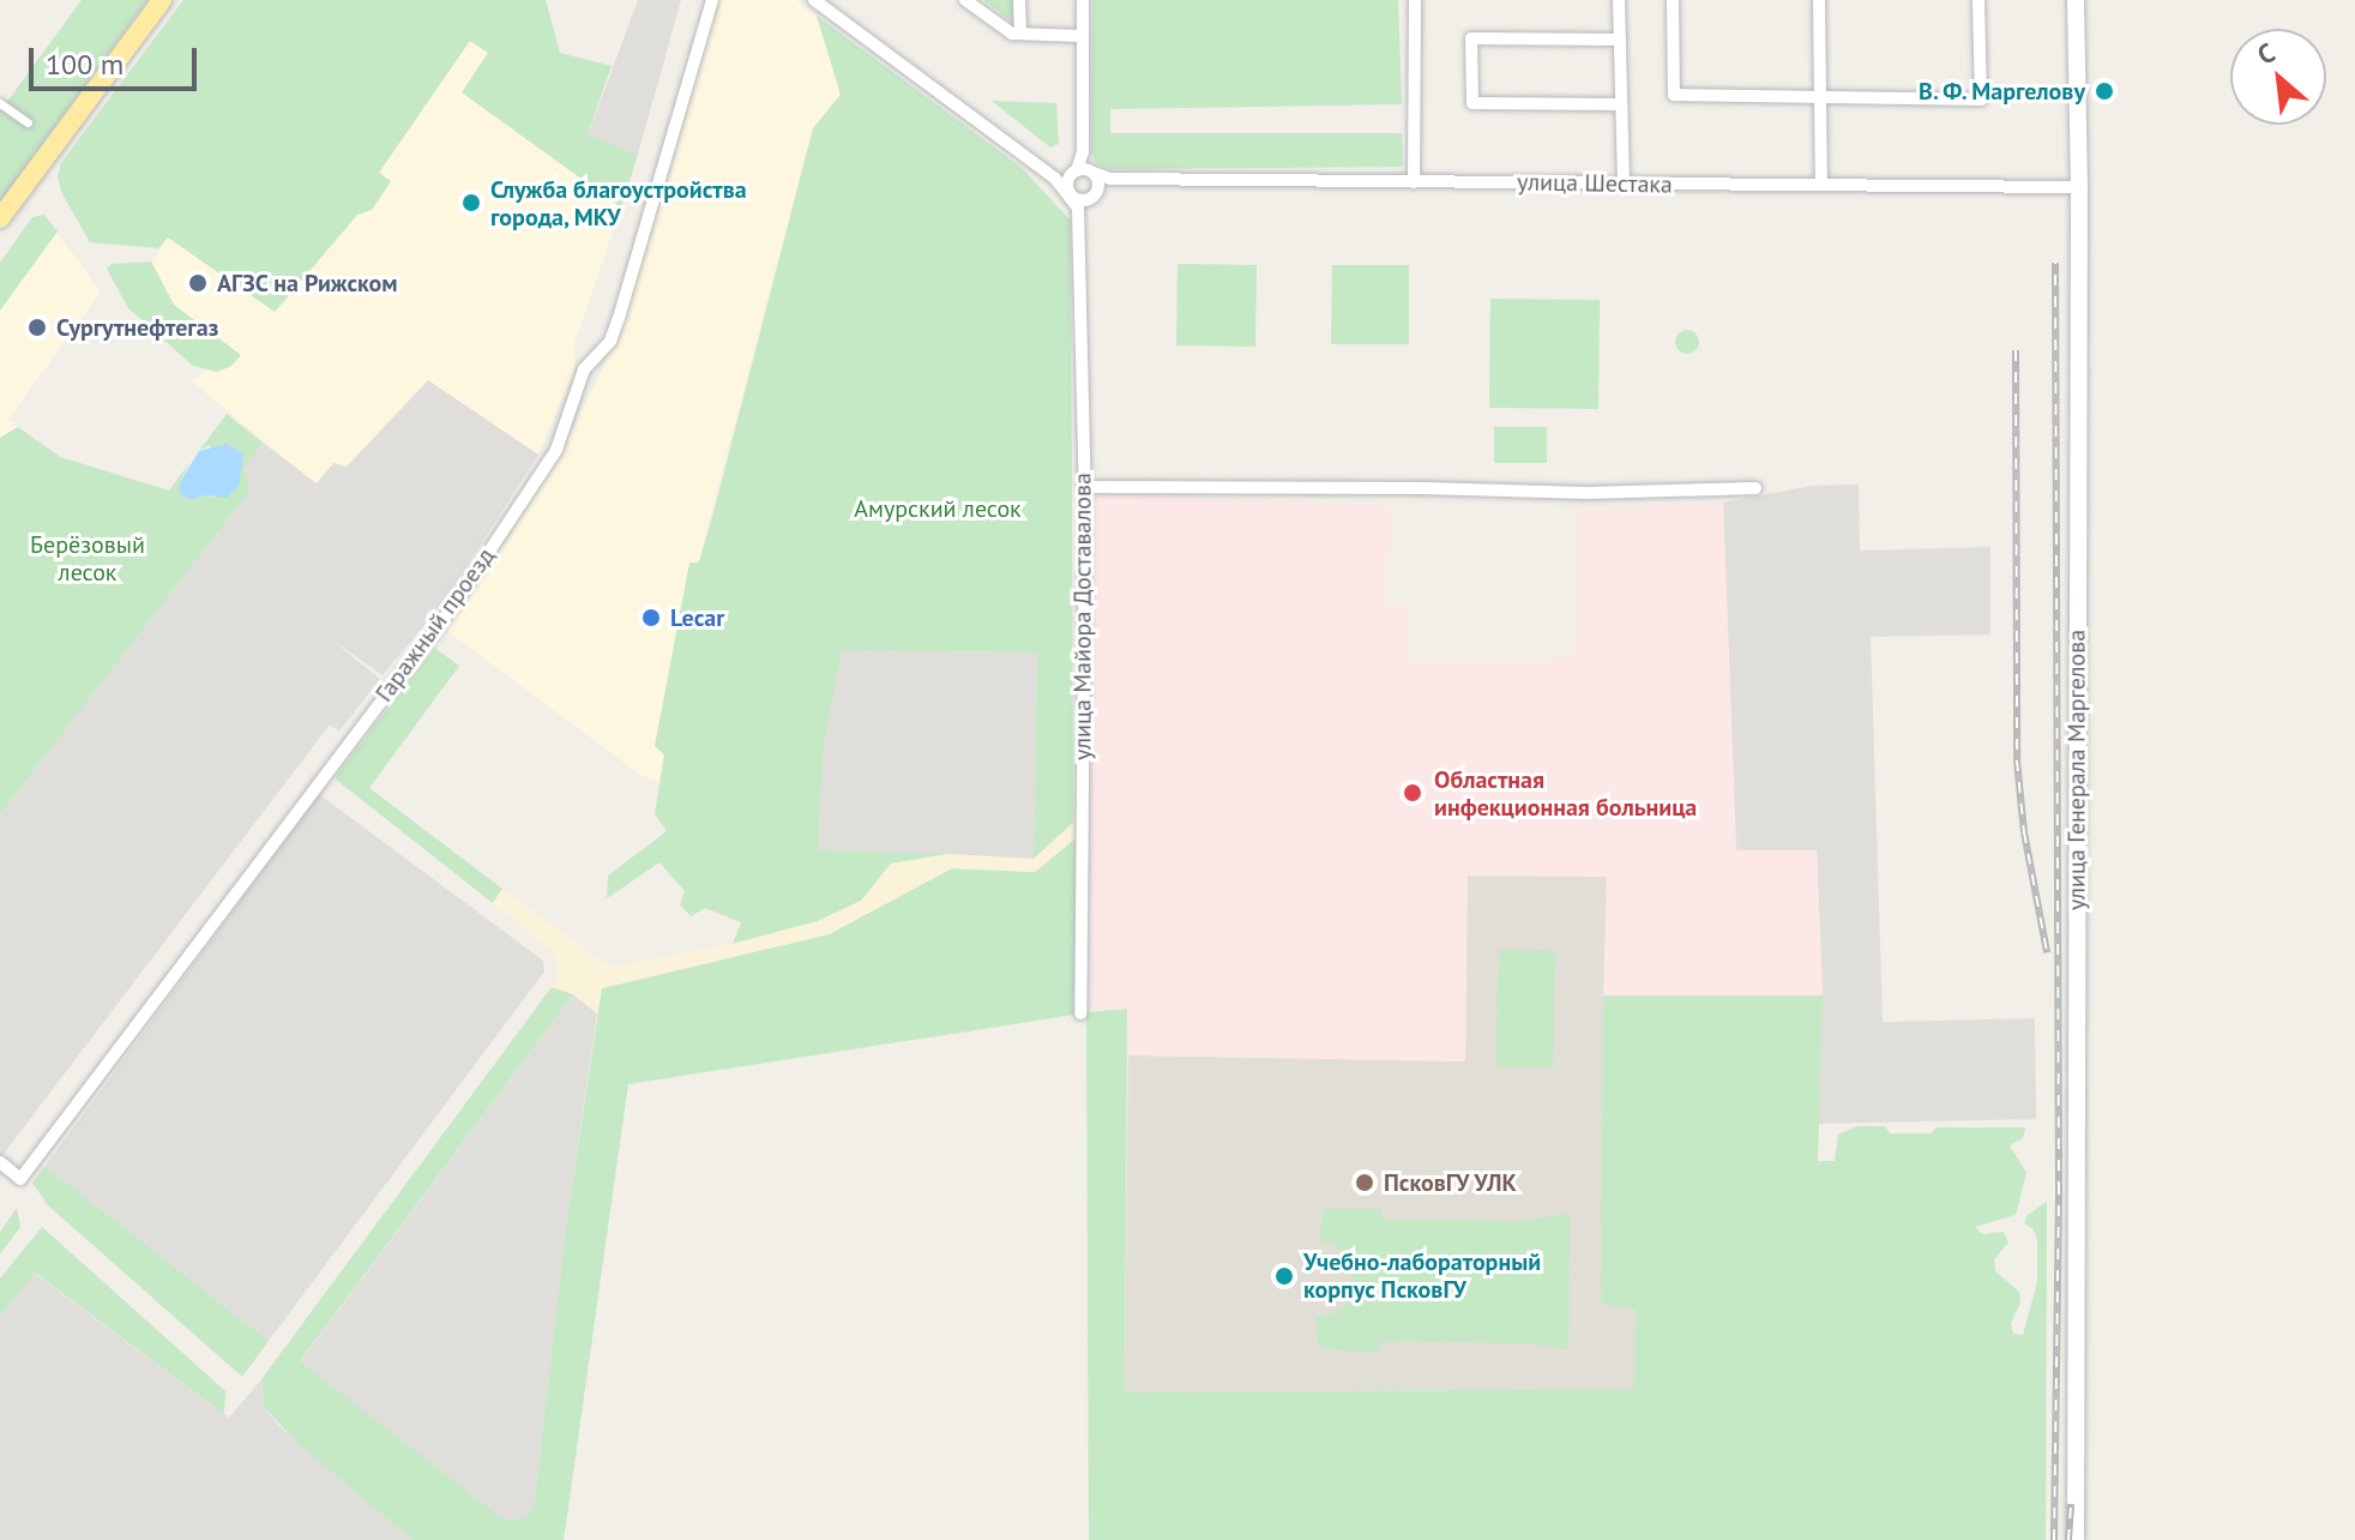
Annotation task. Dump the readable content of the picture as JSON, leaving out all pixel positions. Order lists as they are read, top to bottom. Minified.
{"streets":{"main road":["улица Генерала Маргелова"],"street":["улица Шестака","улица Майора Доставалова","Гаражный проезд"]},"crossings":[["улица Шестака","улица Майора Доставалова"],["улица Шестака","улица Генерала Маргелова"]],"parks":["Амурский лесок","Берёзовый лесок"],"places":["В. Ф. Маргелову","Служба благоустройства города, МКУ","АГЗС на Рижском","Сургутнефтегаз","Lecar","Областная инфекционная больница","ПсковГУ УЛК","Учебно-лабораторный корпус ПсковГУ"],"scale_bar":"100 m","north":"top left"}
